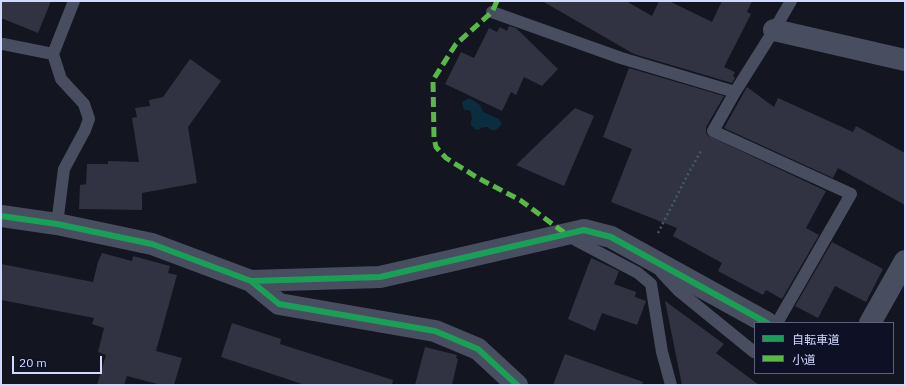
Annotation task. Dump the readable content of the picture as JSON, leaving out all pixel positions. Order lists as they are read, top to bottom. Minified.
{"legend":["自転車道","小道"],"scale_bar":"20 m"}
